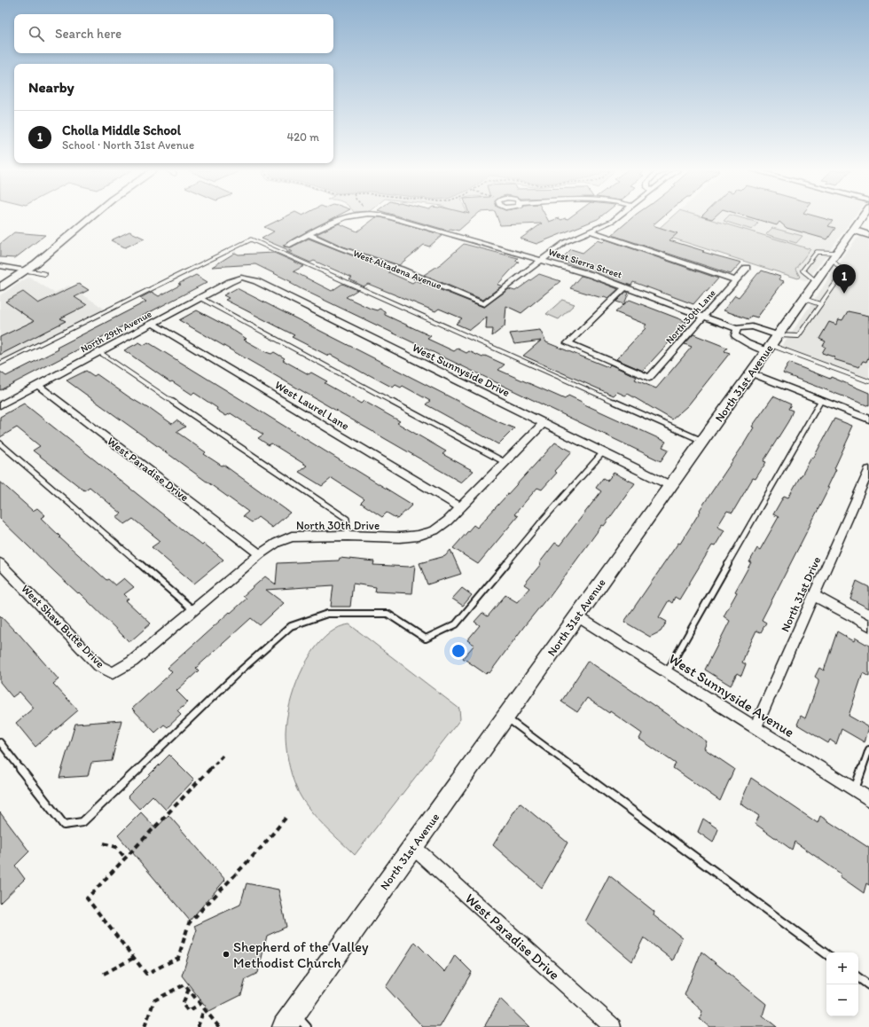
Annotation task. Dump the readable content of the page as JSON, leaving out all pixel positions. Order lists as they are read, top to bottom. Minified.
{"streets":{"street":["West Sierra Street","West Altadena Avenue","North 30th Lane","North 29th Avenue","West Sunnyside Drive","North 31st Avenue","West Laurel Lane","West Paradise Drive","North 30th Drive","North 31st Drive","West Shaw Butte Drive","West Sunnyside Avenue"]},"crossings":[["West Sierra Street","West Altadena Avenue"],["West Sierra Street","North 30th Lane"],["West Sierra Street","North 31st Avenue"],["North 29th Avenue","West Sunnyside Drive"],["North 29th Avenue","West Laurel Lane"],["North 29th Avenue","West Paradise Drive"],["West Sunnyside Drive","North 31st Avenue"],["West Sunnyside Drive","North 30th Drive"],["North 31st Avenue","West Paradise Drive"],["North 31st Avenue","West Sunnyside Avenue"],["West Laurel Lane","North 30th Drive"],["West Paradise Drive","North 30th Drive"],["North 30th Drive","West Shaw Butte Drive"],["North 31st Drive","West Sunnyside Avenue"]],"places":["Shepherd of the Valley Methodist Church"],"page":{"search":"Search here","heading":"Nearby","list":[{"mark":"1","name":"Cholla Middle School","note":"School · North 31st Avenue","value":"420 m"}],"pins":"1","map_buttons":["+","−"]}}
